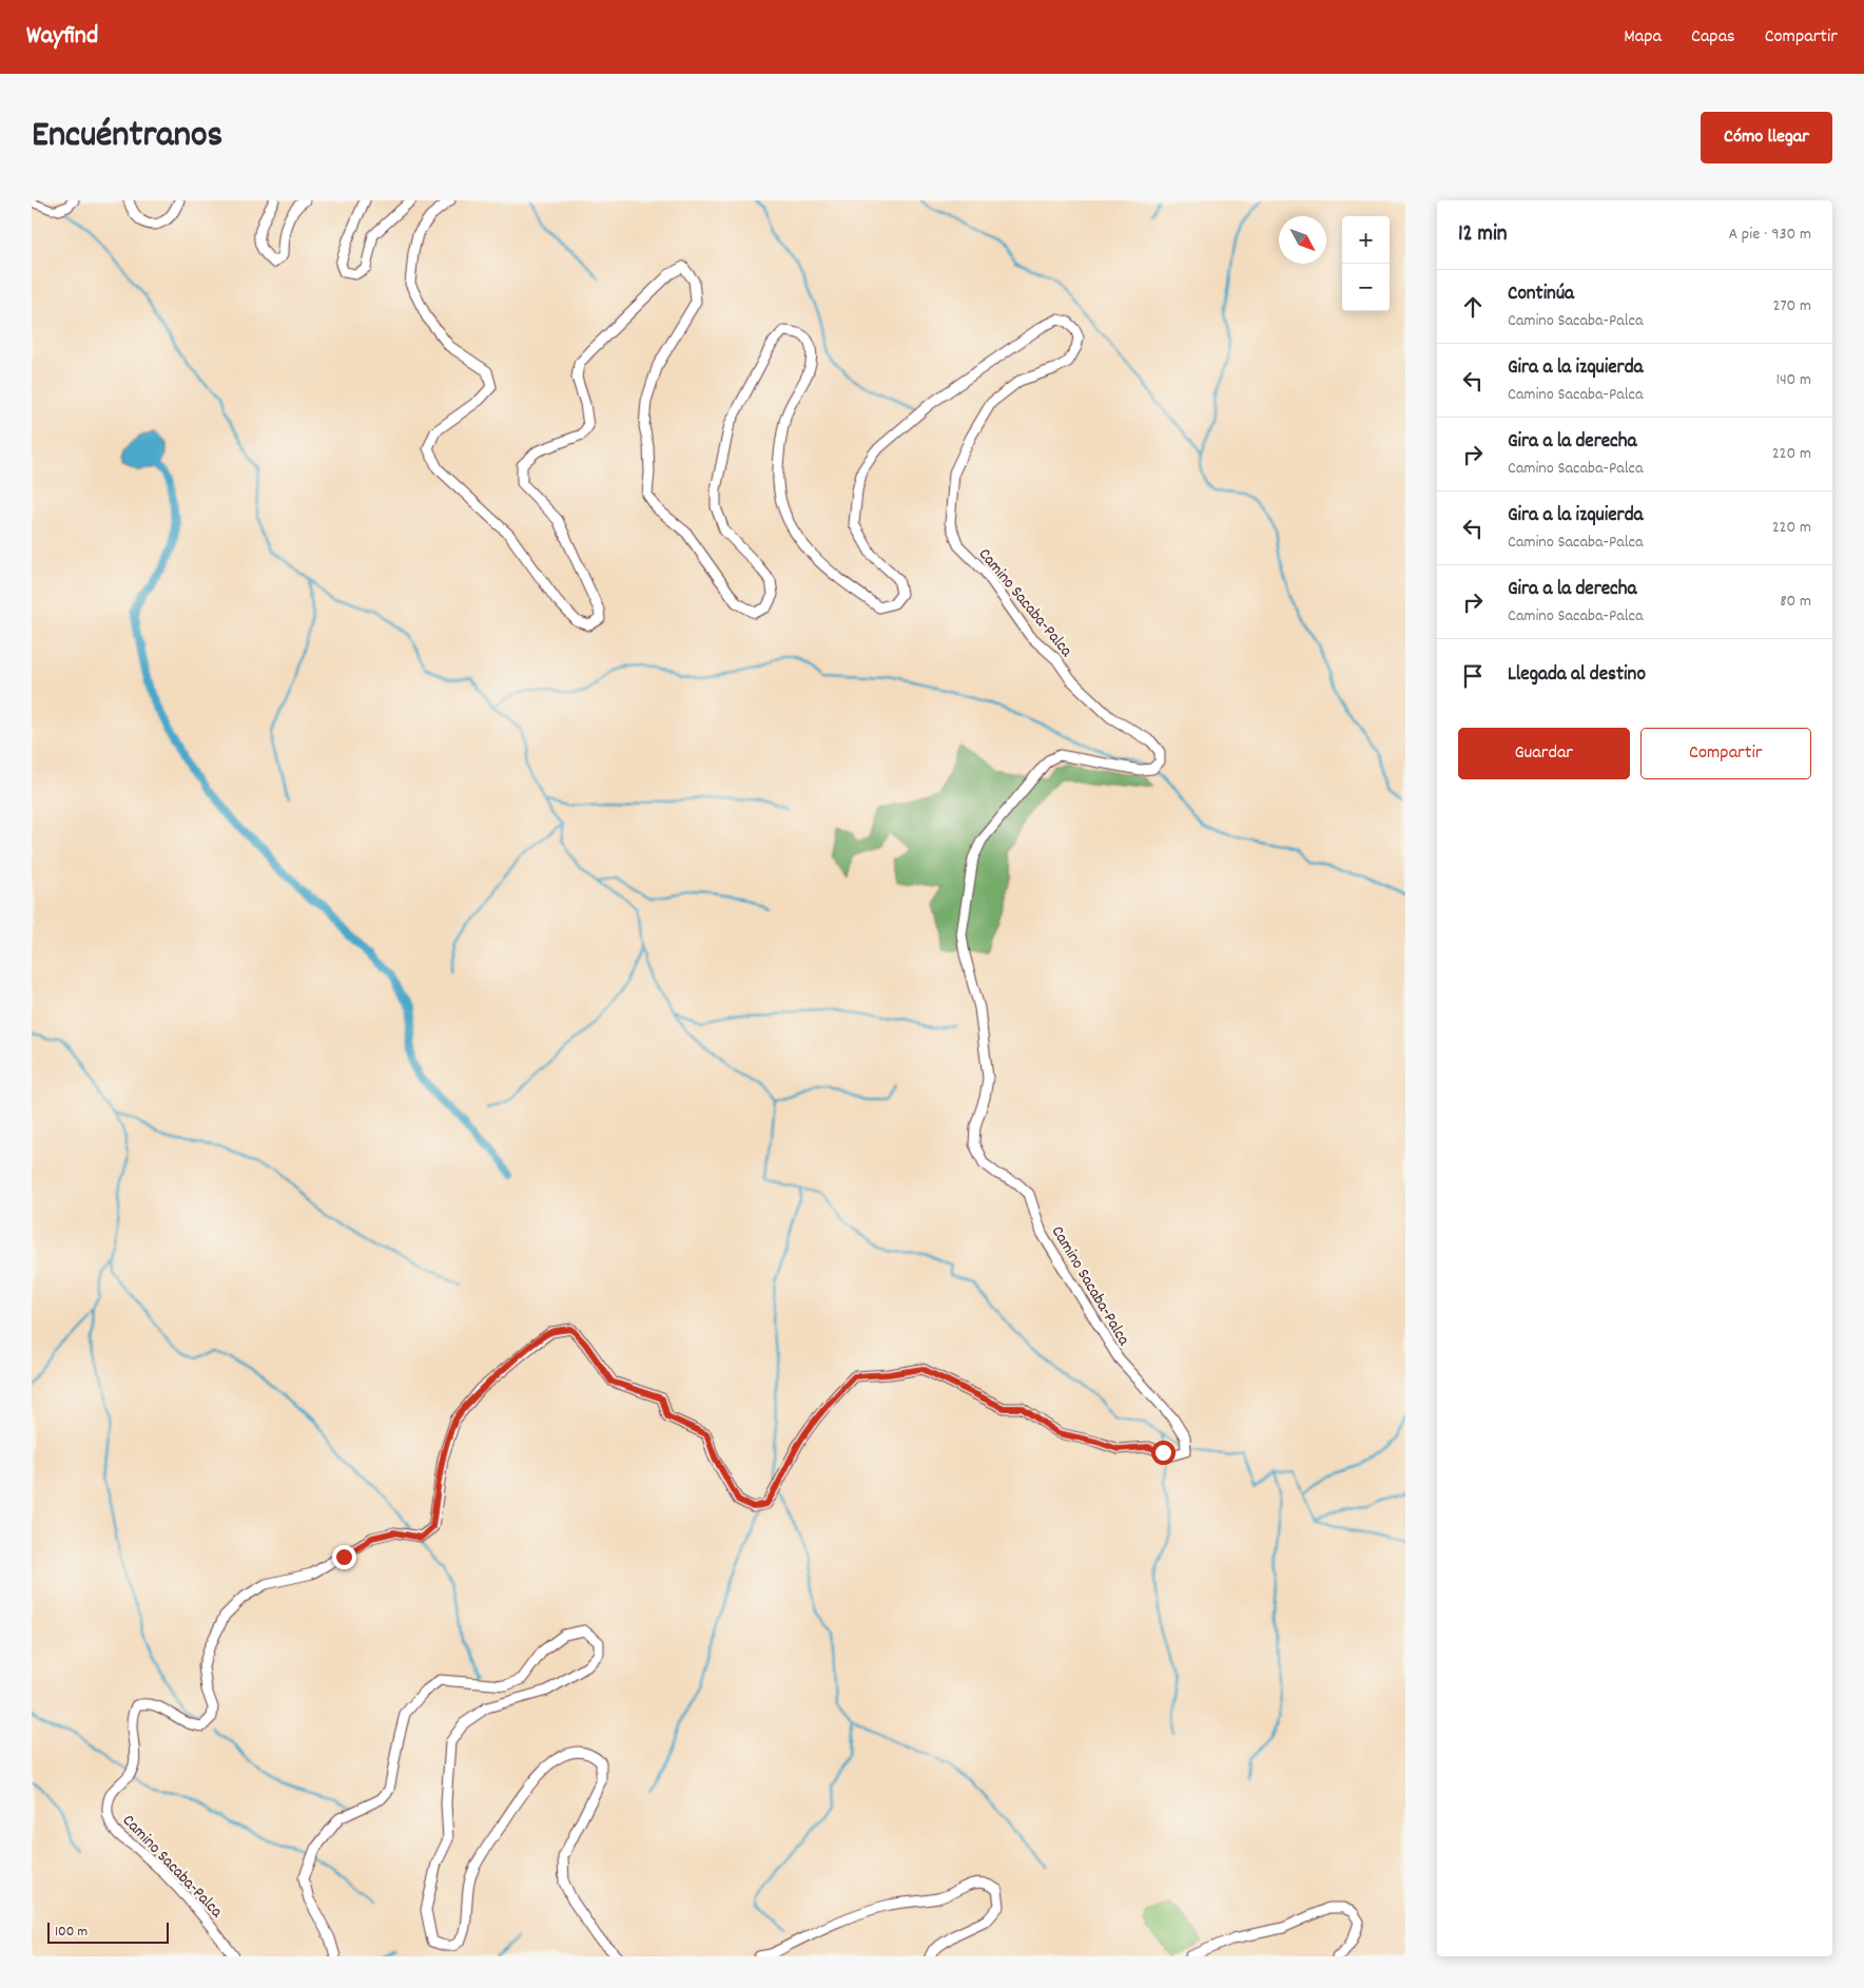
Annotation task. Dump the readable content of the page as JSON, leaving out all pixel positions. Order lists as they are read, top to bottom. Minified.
{"streets":{"street":["Camino Sacaba-Palca"]},"scale_bar":"100 m","north":"bottom right","page":{"header":"Wayfind","nav":["Mapa","Capas","Compartir"],"title":"Encuéntranos","buttons":["Cómo llegar",["Guardar","Compartir"]],"heading":["12 min","A pie · 930 m"],"map_buttons":["+","−"],"list":[["Continúa","Camino Sacaba-Palca","270 m"],["Gira a la izquierda","Camino Sacaba-Palca","140 m"],["Gira a la derecha","Camino Sacaba-Palca","220 m"],["Gira a la izquierda","Camino Sacaba-Palca","220 m"],["Gira a la derecha","Camino Sacaba-Palca","80 m"],"Llegada al destino"],"scale":"100 m"}}
